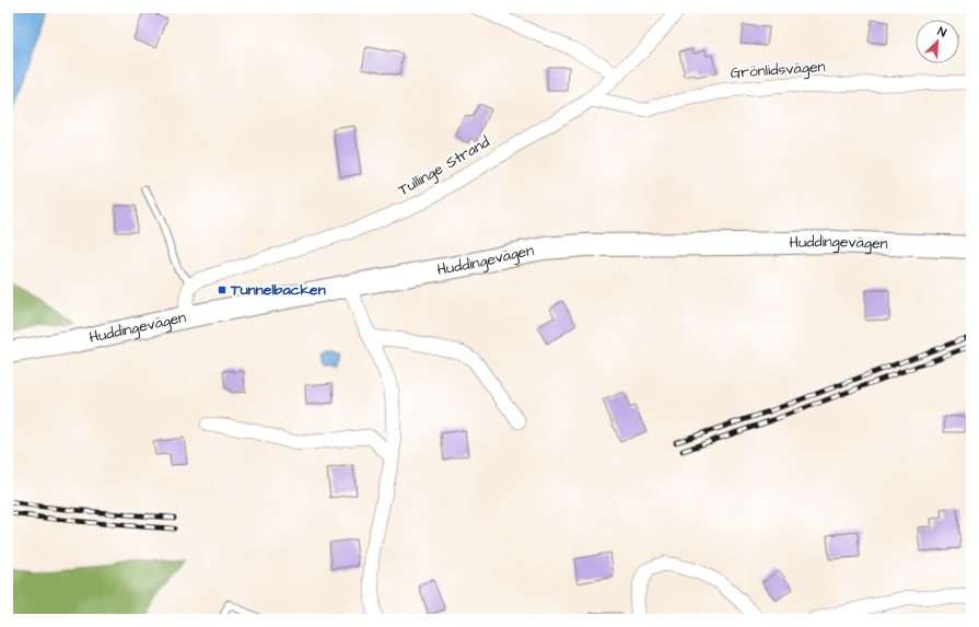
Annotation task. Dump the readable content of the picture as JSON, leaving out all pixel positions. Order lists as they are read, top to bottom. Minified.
{"streets":{"main road":["Huddingevägen"],"street":["Grönlidsvägen","Tullinge Strand"]},"crossings":[["Grönlidsvägen","Tullinge Strand"]],"places":{"transit":["Tunnelbacken"]},"north":"top right"}
